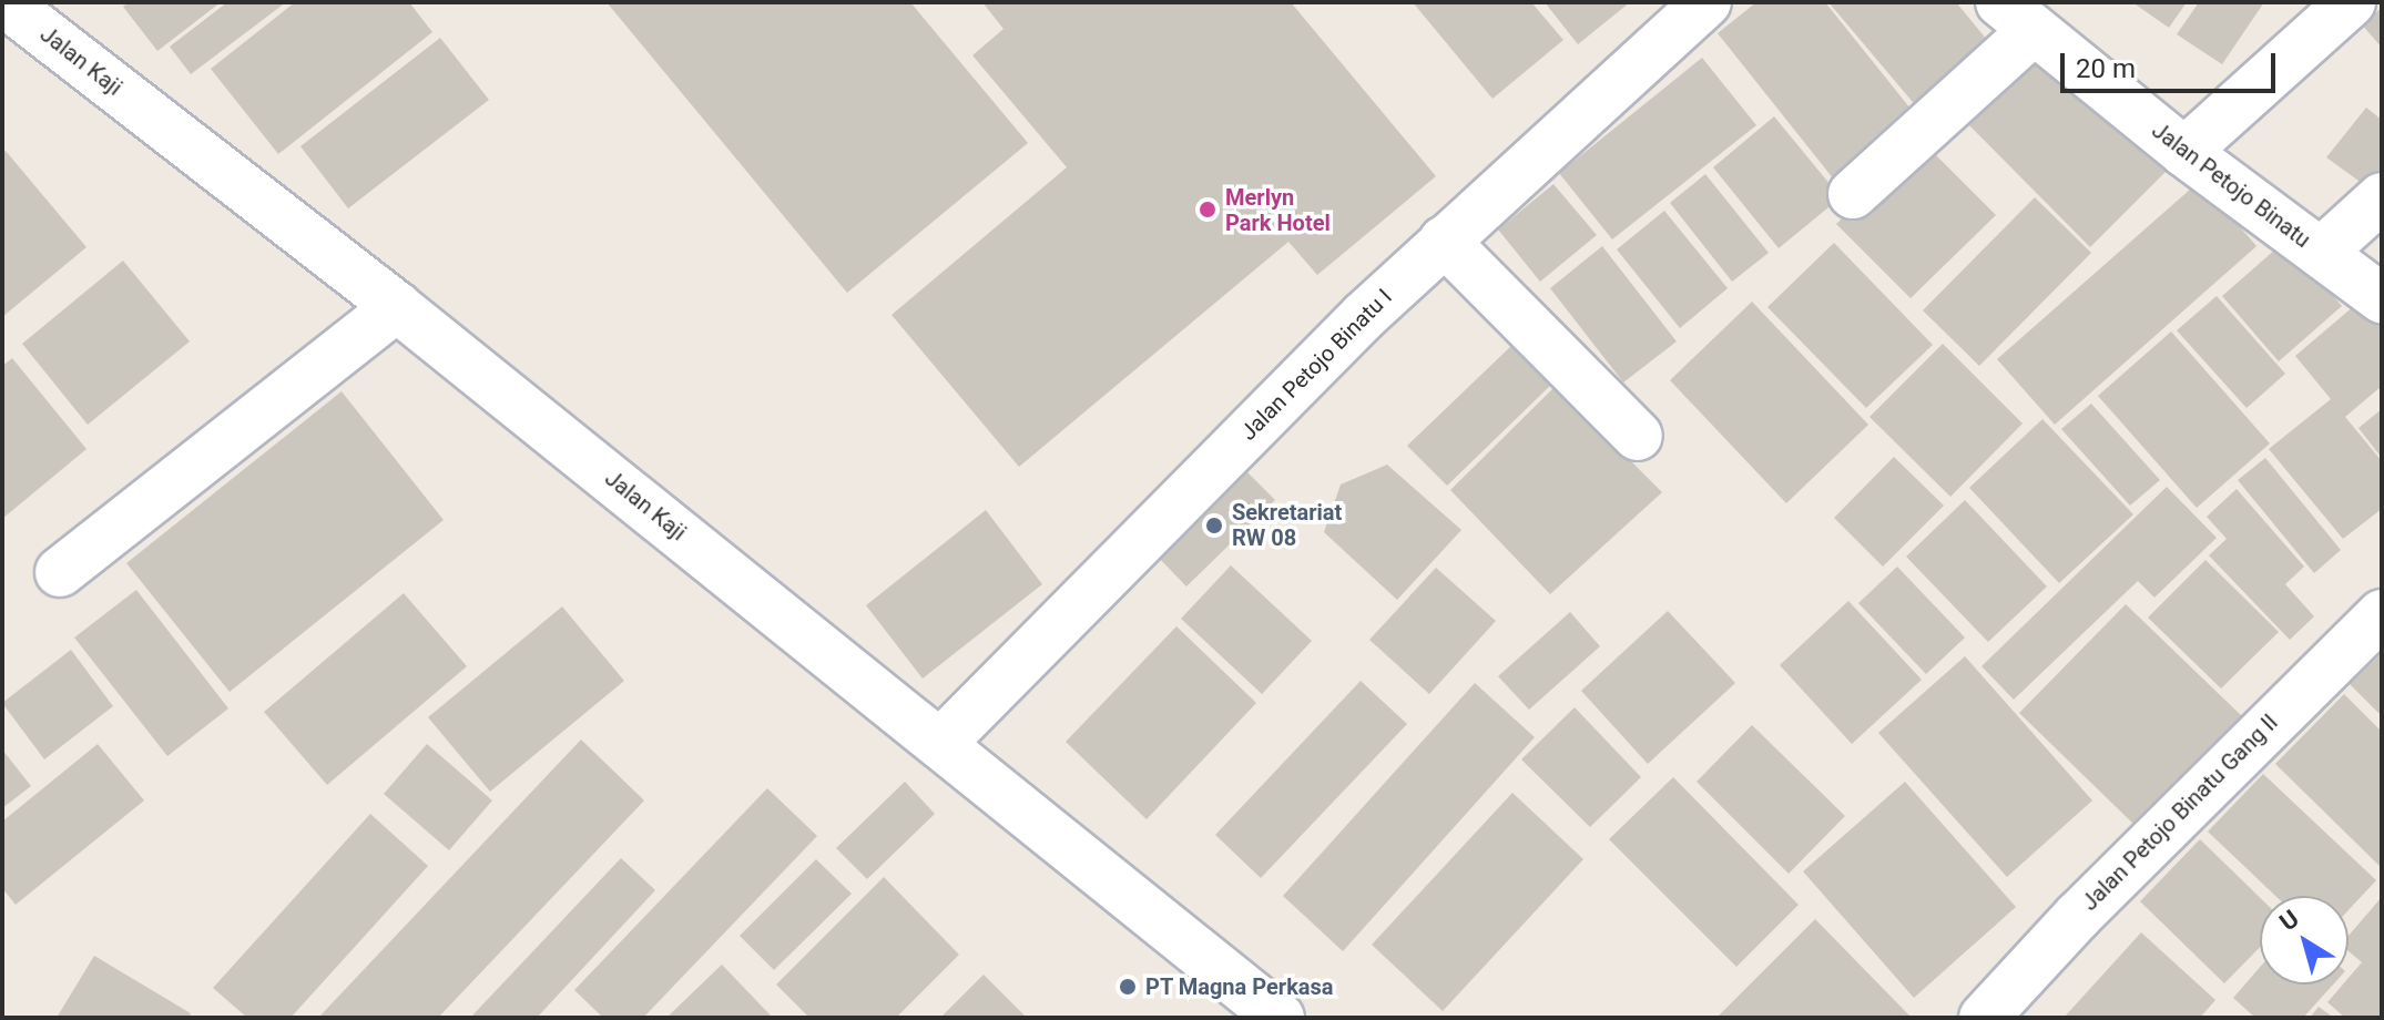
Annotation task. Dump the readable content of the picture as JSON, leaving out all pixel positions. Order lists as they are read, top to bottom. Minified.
{"streets":{"street":["Jalan Kaji","Jalan Petojo Binatu","Jalan Petojo Binatu I","Jalan Petojo Binatu Gang II"]},"crossings":[["Jalan Kaji","Jalan Petojo Binatu I"]],"places":["Merlyn Park Hotel","Sekretariat RW 08","PT Magna Perkasa"],"scale_bar":"20 m","north":"top left"}
